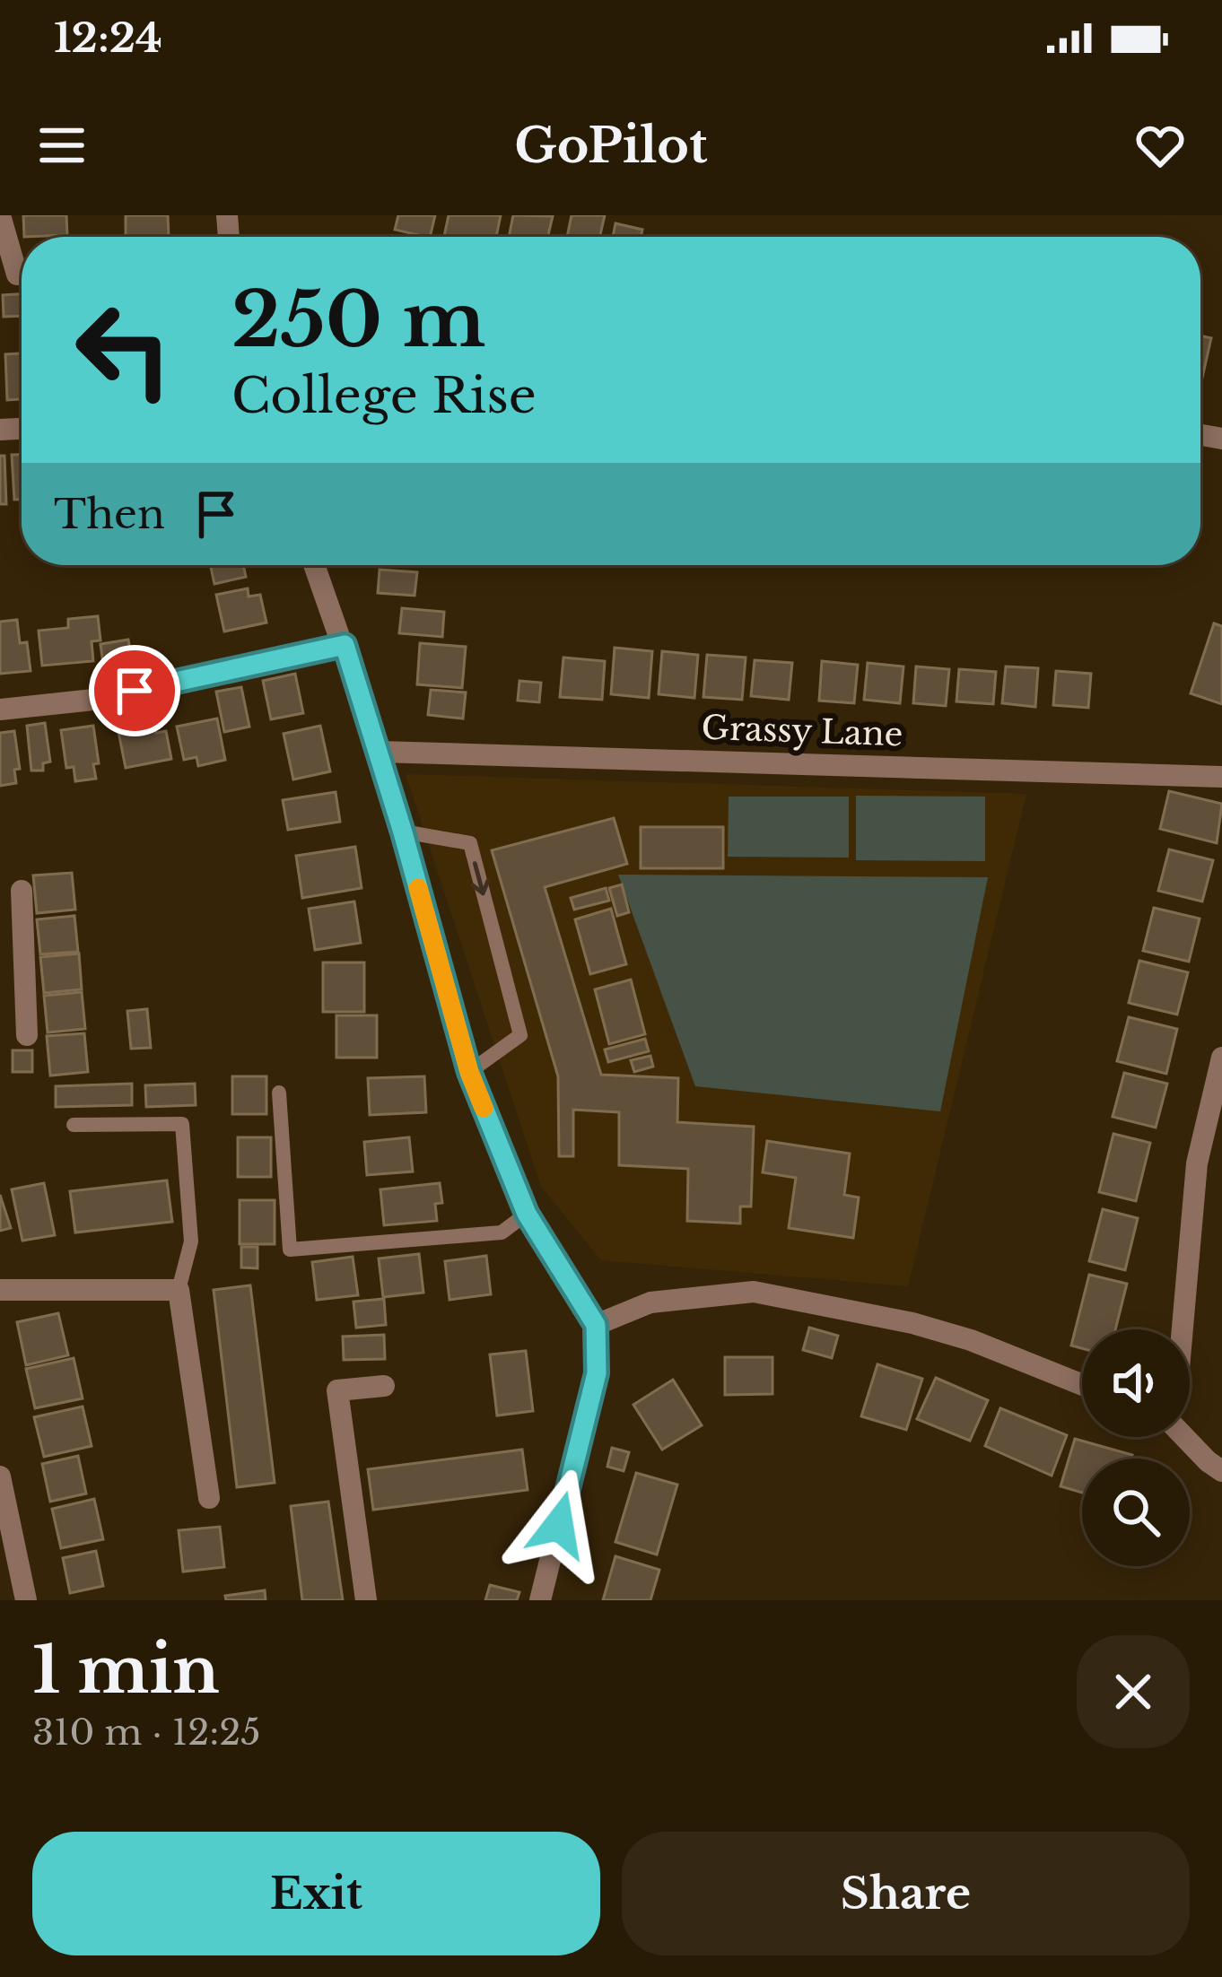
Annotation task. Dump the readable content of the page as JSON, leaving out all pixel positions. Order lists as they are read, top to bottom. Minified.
{"streets":{"street":["Grassy Lane"]},"page":{"status":"12:24","header":"GoPilot","turn":["250 m","College Rise"],"then":"Then","heading":["1 min","310 m · 12:25"],"buttons":["Exit","Share"]}}
